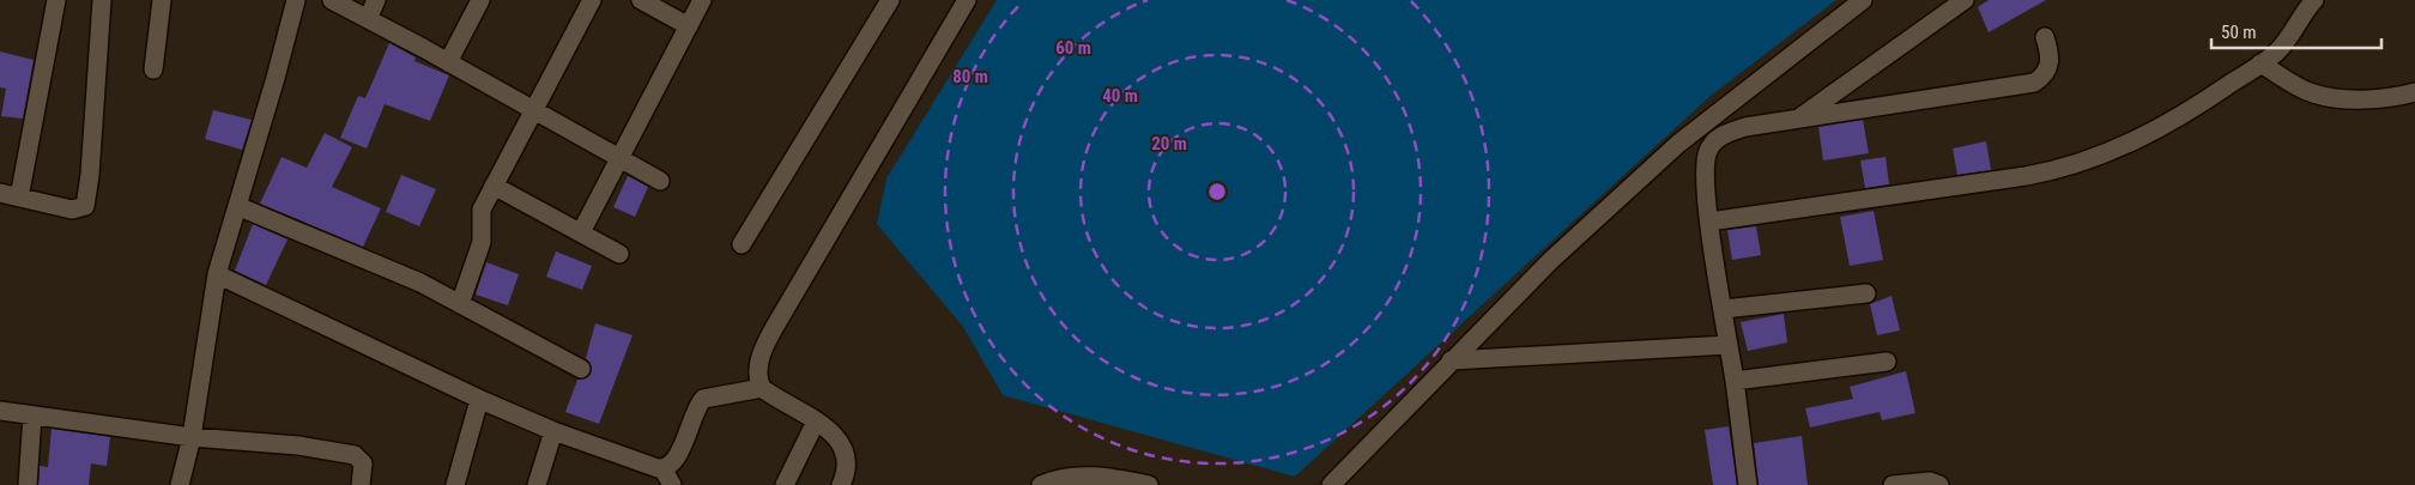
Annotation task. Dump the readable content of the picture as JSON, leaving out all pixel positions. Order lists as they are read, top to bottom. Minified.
{"scale_bar":"50 m","rings":["60 m","80 m","40 m","20 m"]}
